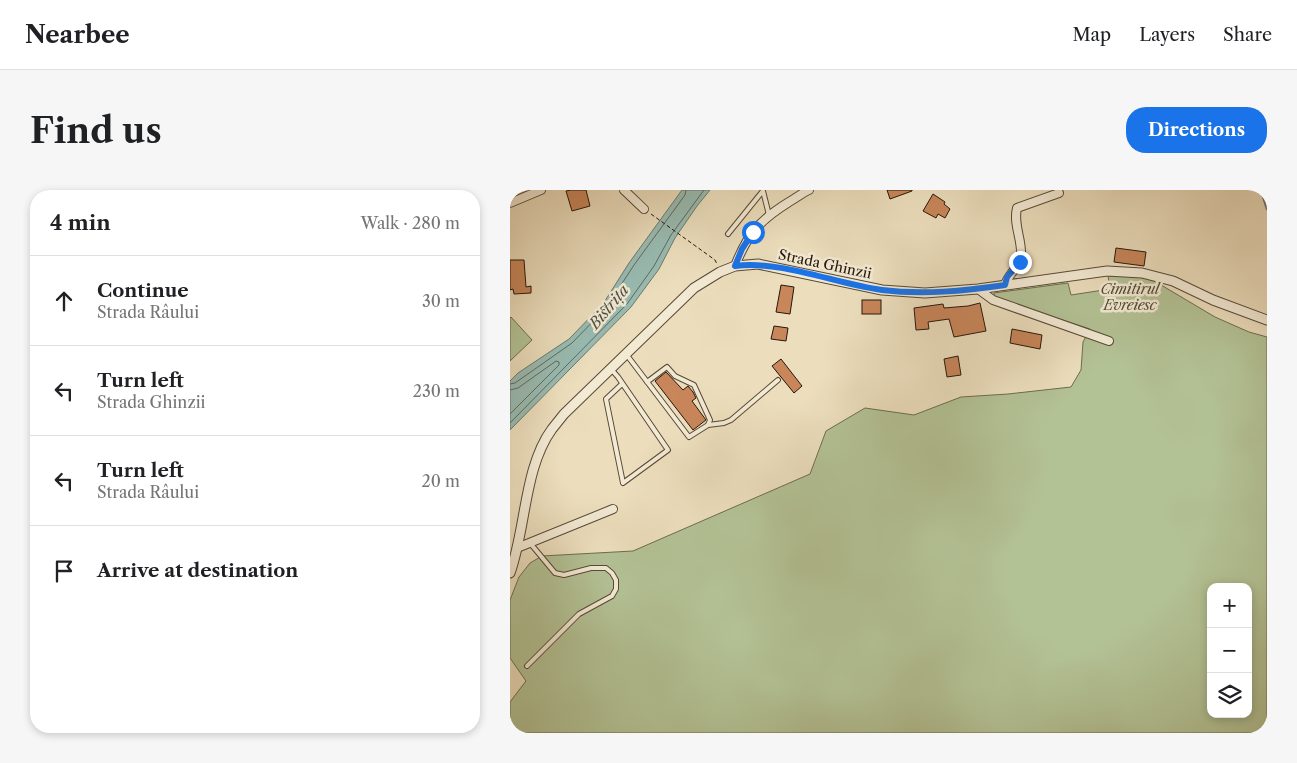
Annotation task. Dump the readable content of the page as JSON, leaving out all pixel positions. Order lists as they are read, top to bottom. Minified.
{"streets":{"street":["Strada Ghinzii"]},"water":["Bistrița"],"parks":["Cimitirul Evreiesc"],"page":{"header":"Nearbee","nav":["Map","Layers","Share"],"buttons":"Directions","title":"Find us","heading":["4 min","Walk · 280 m"],"list":[["Continue","Strada Râului","30 m"],["Turn left","Strada Ghinzii","230 m"],["Turn left","Strada Râului","20 m"],"Arrive at destination"],"map_buttons":["+","−"]}}
